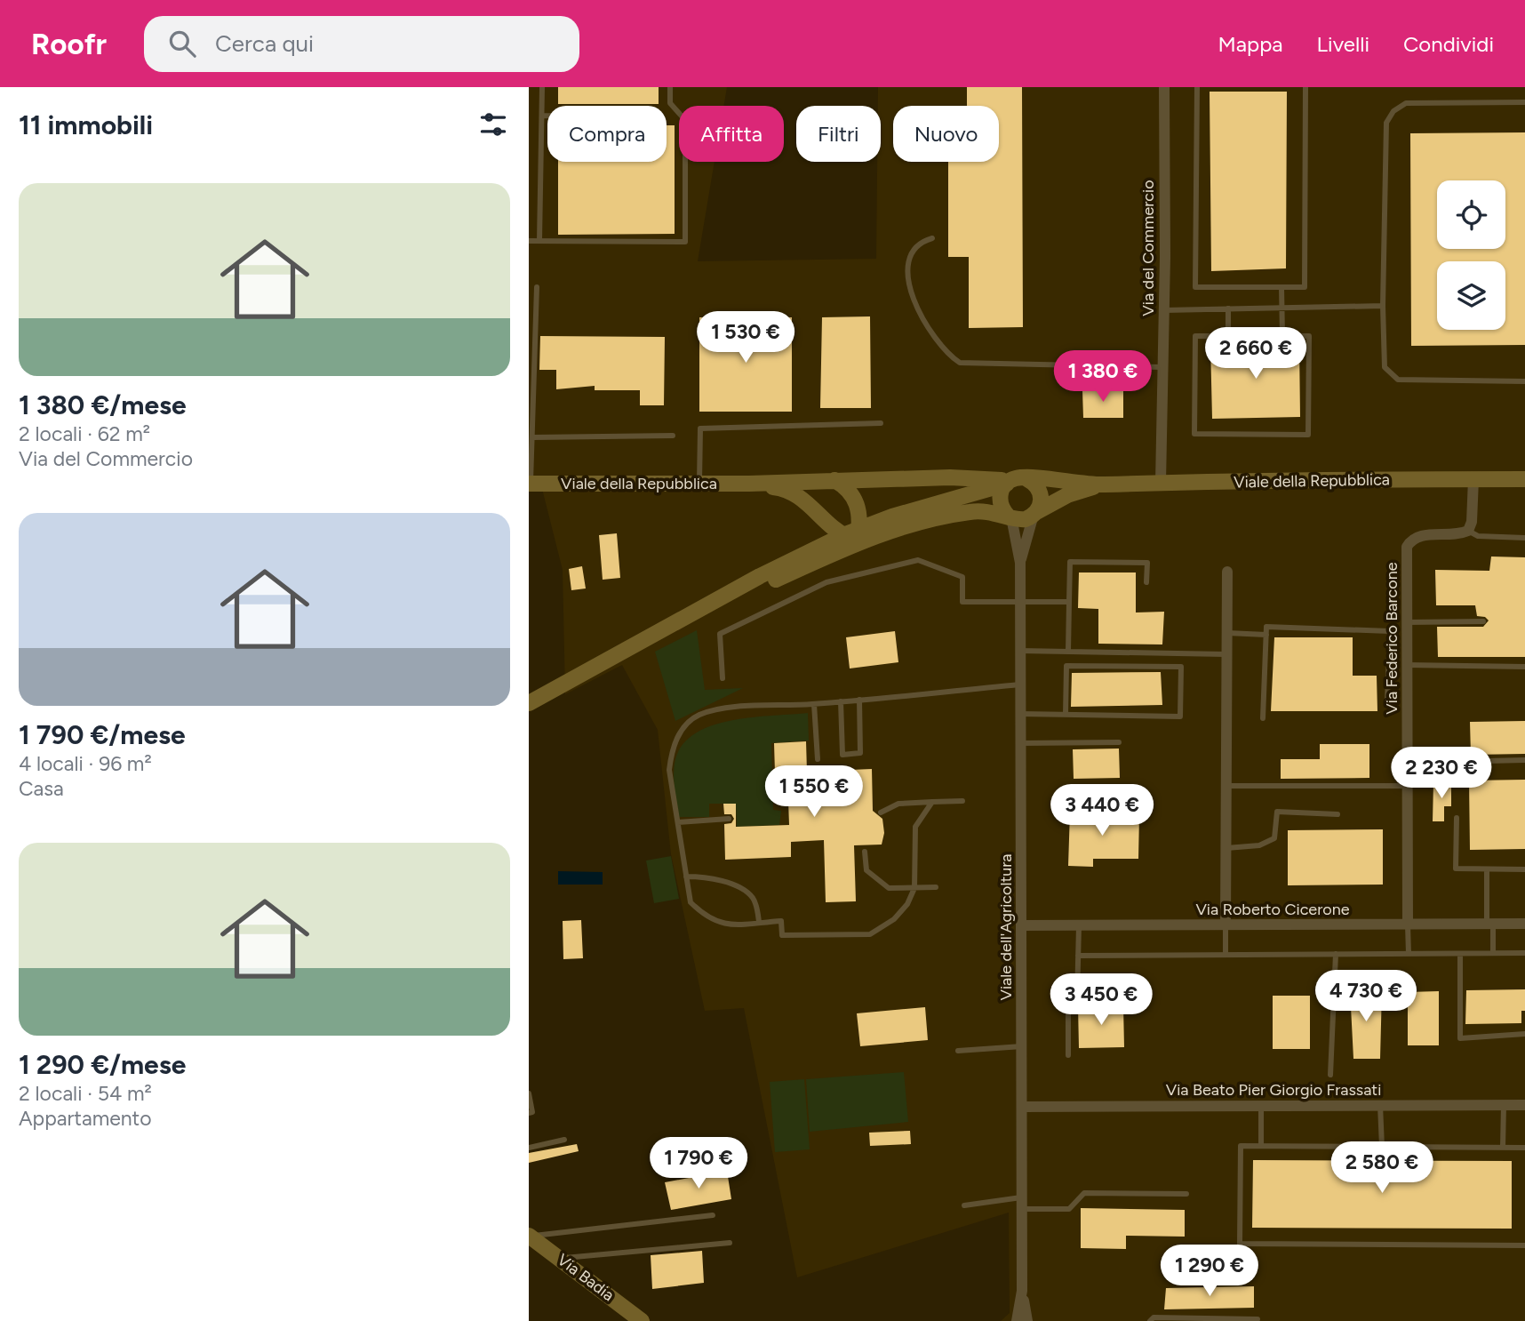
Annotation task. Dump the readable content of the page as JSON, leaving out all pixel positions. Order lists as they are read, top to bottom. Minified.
{"streets":{"main road":["Viale della Repubblica","Via Badia"],"street":["Via del Commercio","Via Federico Barcone","Via Roberto Cicerone","Viale dell'Agricoltura","Via Beato Pier Giorgio Frassati"]},"crossings":[["Via del Commercio","Viale della Repubblica"],["Viale della Repubblica","Viale dell'Agricoltura"],["Via Federico Barcone","Via Roberto Cicerone"],["Via Roberto Cicerone","Viale dell'Agricoltura"],["Viale dell'Agricoltura","Via Beato Pier Giorgio Frassati"]],"page":{"header":"Roofr","search":"Cerca qui","nav":["Mappa","Livelli","Condividi"],"heading":"11 immobili","chip":["Compra","Affitta","Filtri","Nuovo"],"list":[{"name":"1 380 €/mese","note":"2 locali · 62 m² · Via del Commercio"},{"name":"1 790 €/mese","note":"4 locali · 96 m² · Casa"},{"name":"1 290 €/mese","note":"2 locali · 54 m² · Appartamento"}],"price":["1 530 €","2 660 €","1 380 €","2 230 €","1 550 €","3 440 €","4 730 €","3 450 €","1 790 €","2 580 €","1 290 €"]}}
